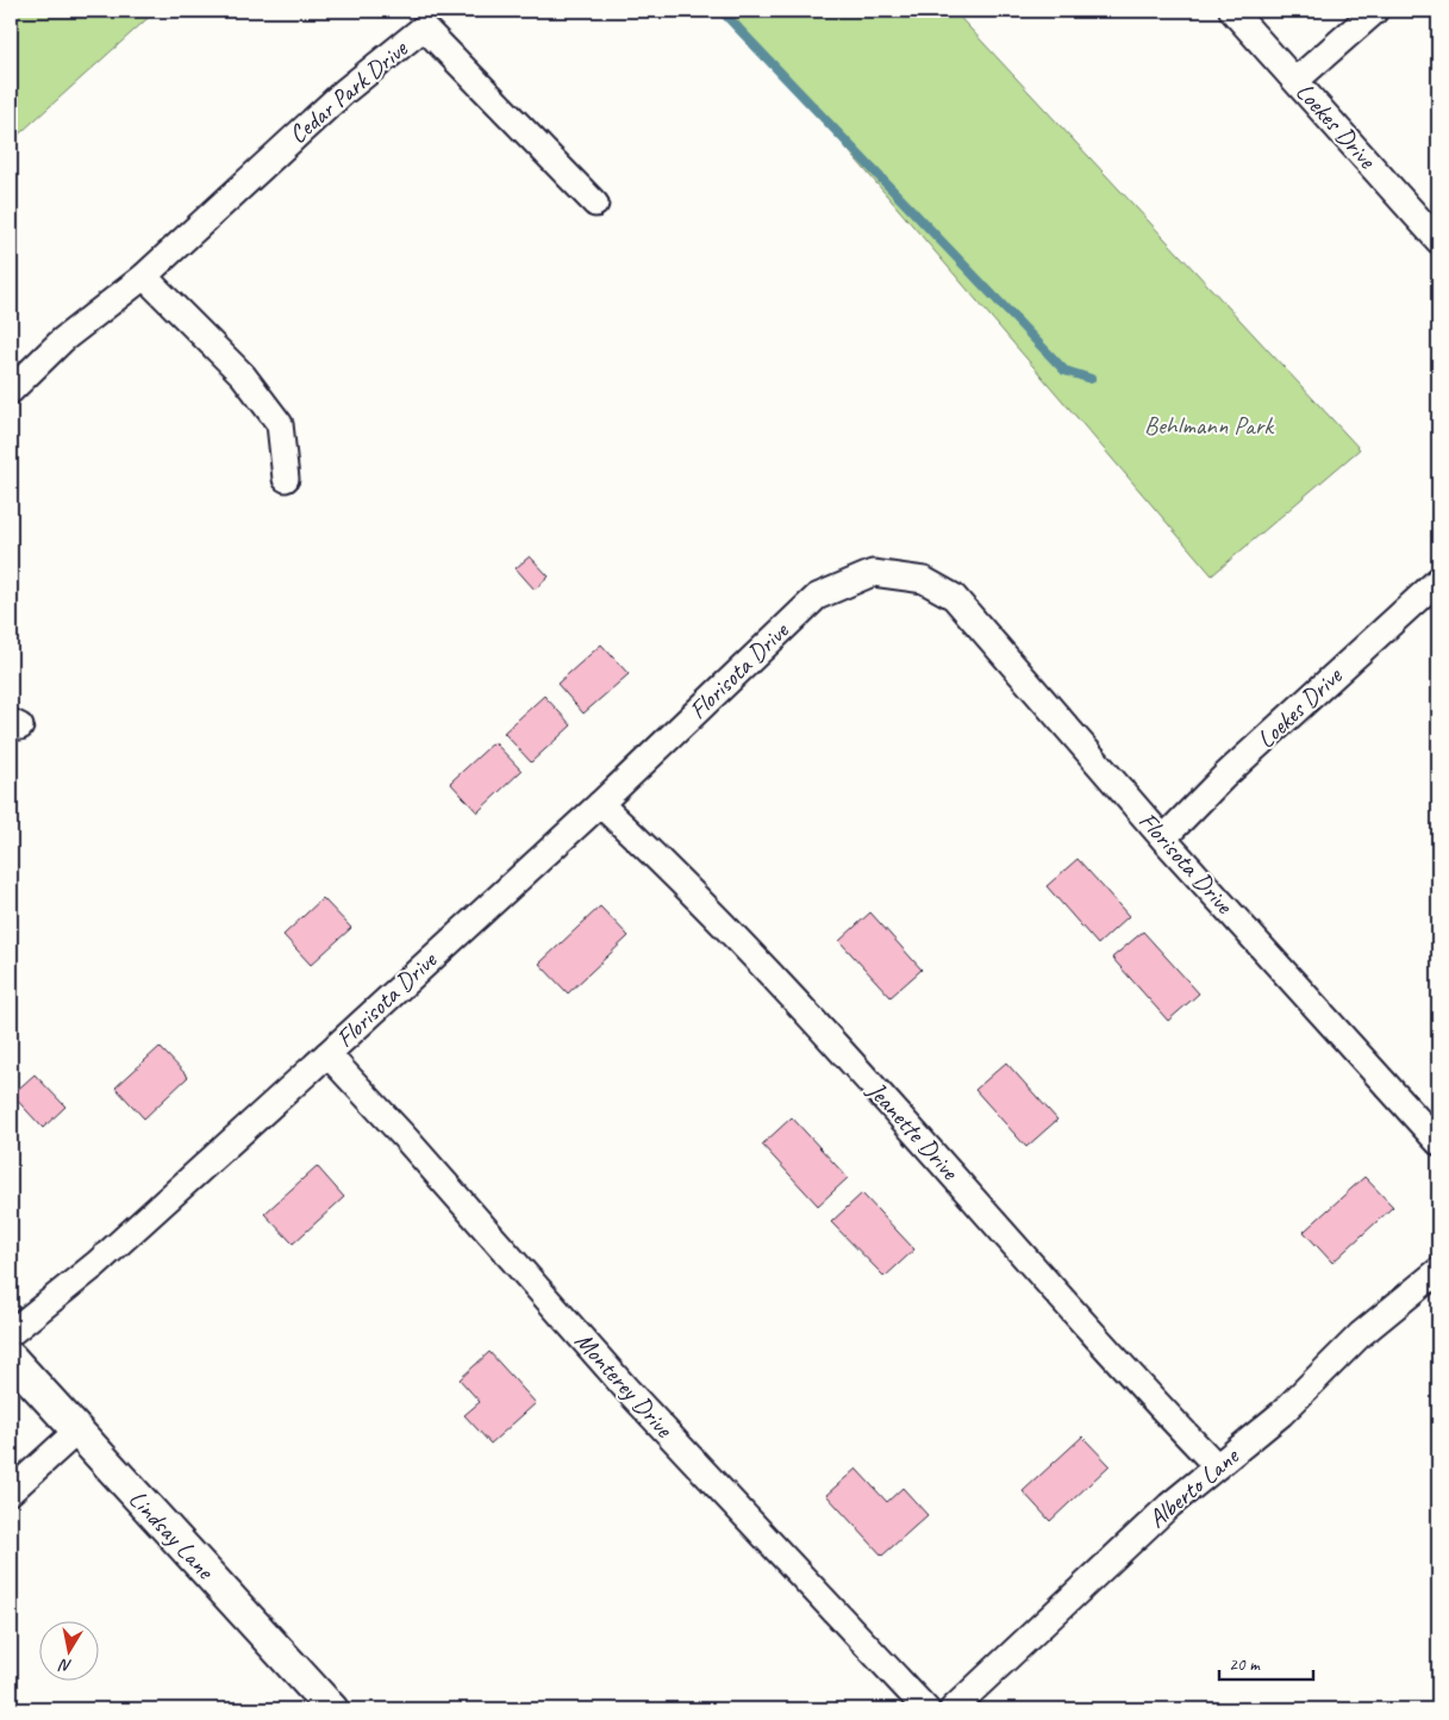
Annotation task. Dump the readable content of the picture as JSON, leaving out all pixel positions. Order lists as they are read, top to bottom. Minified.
{"streets":{"street":["Cedar Park Drive","Loekes Drive","Florisota Drive","Jeanette Drive","Monterey Drive","Alberto Lane","Lindsay Lane"]},"crossings":[["Loekes Drive","Florisota Drive"],["Florisota Drive","Jeanette Drive"],["Florisota Drive","Monterey Drive"],["Jeanette Drive","Alberto Lane"]],"parks":["Behlmann Park"],"scale_bar":"20 m","north":"bottom"}
